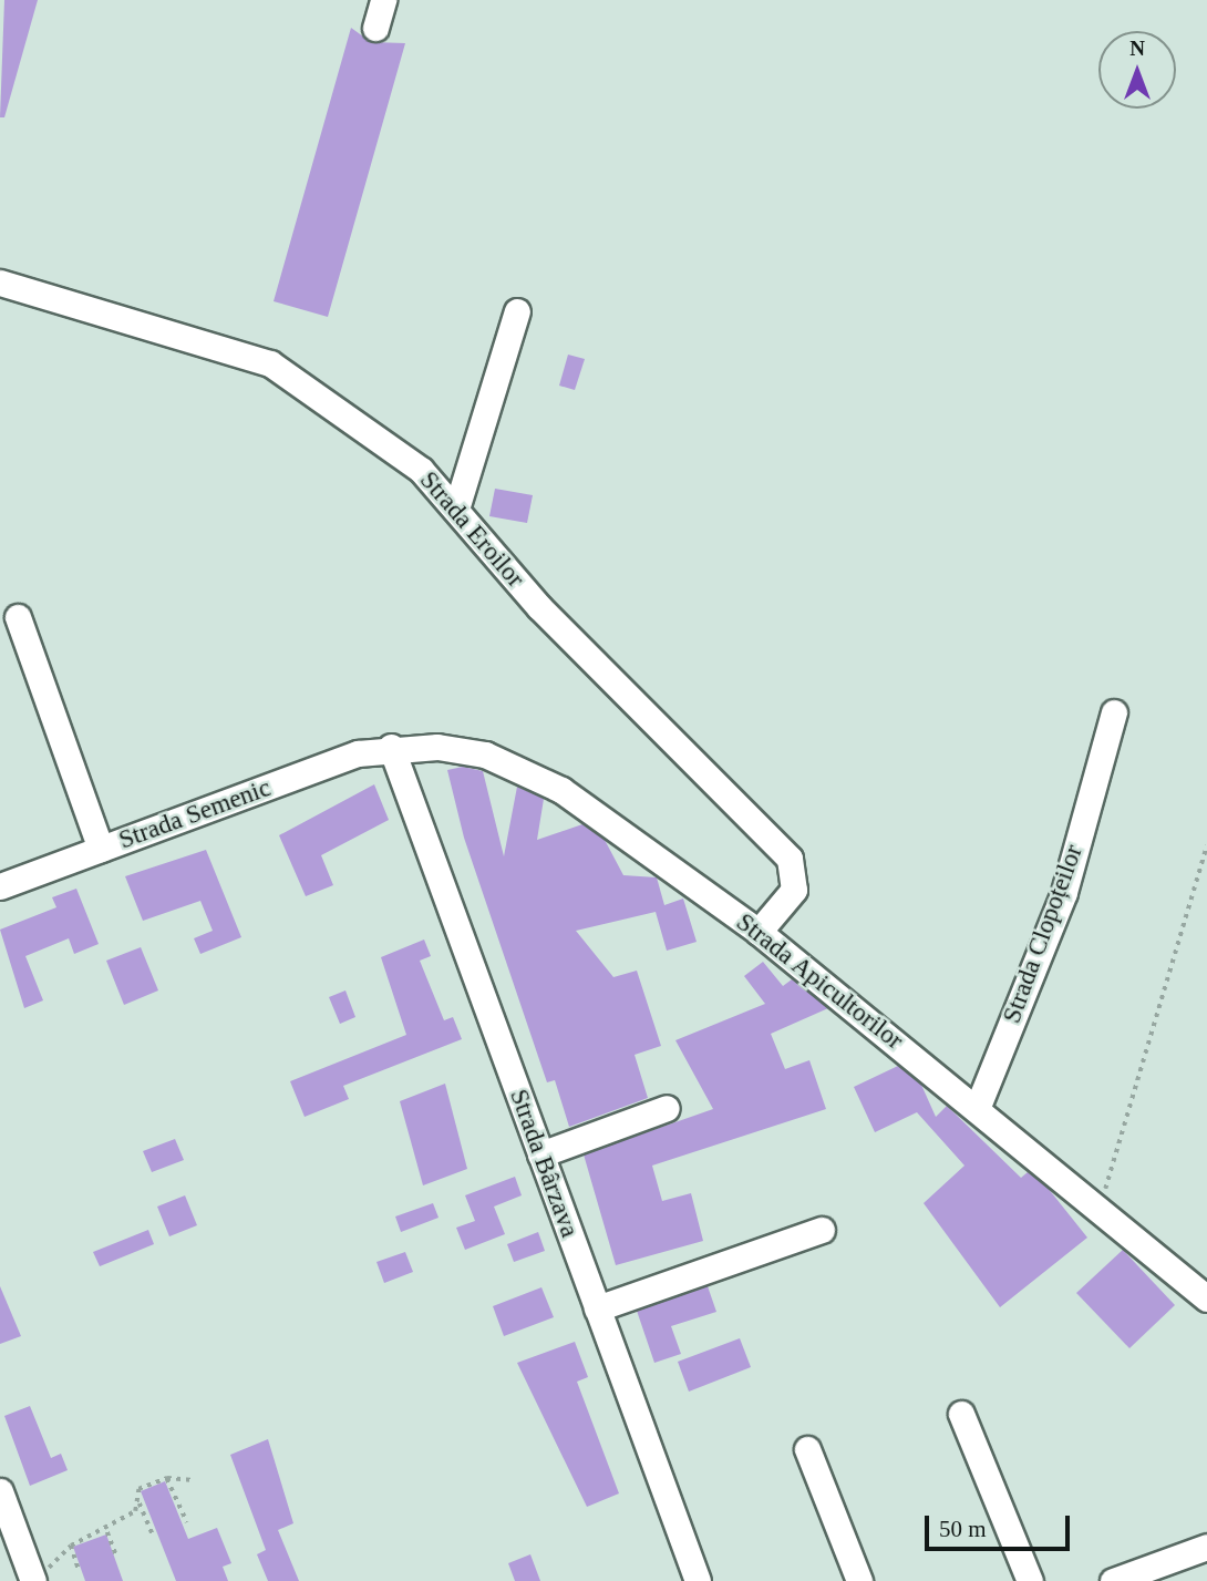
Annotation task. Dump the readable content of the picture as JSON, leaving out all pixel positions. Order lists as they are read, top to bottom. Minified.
{"streets":{"street":["Strada Eroilor","Strada Semenic","Strada Clopoțeilor","Strada Apicultorilor","Strada Bârzava"]},"crossings":[["Strada Eroilor","Strada Apicultorilor"],["Strada Semenic","Strada Apicultorilor"],["Strada Semenic","Strada Bârzava"],["Strada Clopoțeilor","Strada Apicultorilor"],["Strada Apicultorilor","Strada Bârzava"]],"scale_bar":"50 m","north":"top"}
